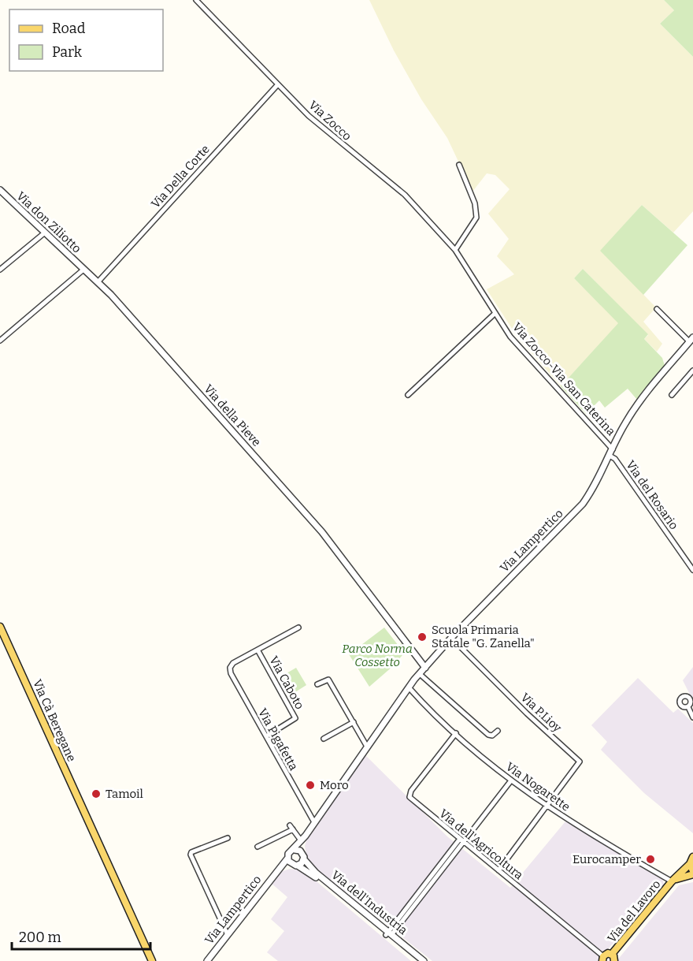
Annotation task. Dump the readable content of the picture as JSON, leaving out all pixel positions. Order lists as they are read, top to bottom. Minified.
{"streets":{"main road":["Via Cà Beregane","Via del Lavoro"],"street":["Via Zocco","Via Della Corte","Via don Ziliotto","Via Zocco-Via San Caterina","Via della Pieve","Via del Rosario","Via Lampertico","Via Caboto","Via P.Lioy","Via Pigafetta","Via Nogarette","Via dell'Agricoltura","Via dell'Industria"]},"crossings":[["Via Zocco","Via Della Corte"],["Via Zocco","Via Zocco-Via San Caterina"],["Via Della Corte","Via della Pieve"],["Via don Ziliotto","Via della Pieve"],["Via Zocco-Via San Caterina","Via Lampertico"],["Via della Pieve","Via Lampertico"],["Via del Rosario","Via Lampertico"],["Via Lampertico","Via P.Lioy"],["Via Lampertico","Via Pigafetta"],["Via Lampertico","Via Nogarette"],["Via Lampertico","Via dell'Industria"],["Via Caboto","Via Pigafetta"],["Via P.Lioy","Via Nogarette"],["Via Nogarette","Via dell'Agricoltura"],["Via Nogarette","Via del Lavoro"],["Via dell'Agricoltura","Via del Lavoro"]],"parks":["Parco Norma Cossetto"],"places":["Scuola Primaria Statale \"G. Zanella\"","Moro","Tamoil","Eurocamper"],"legend":["Road","Park"],"scale_bar":"200 m"}
